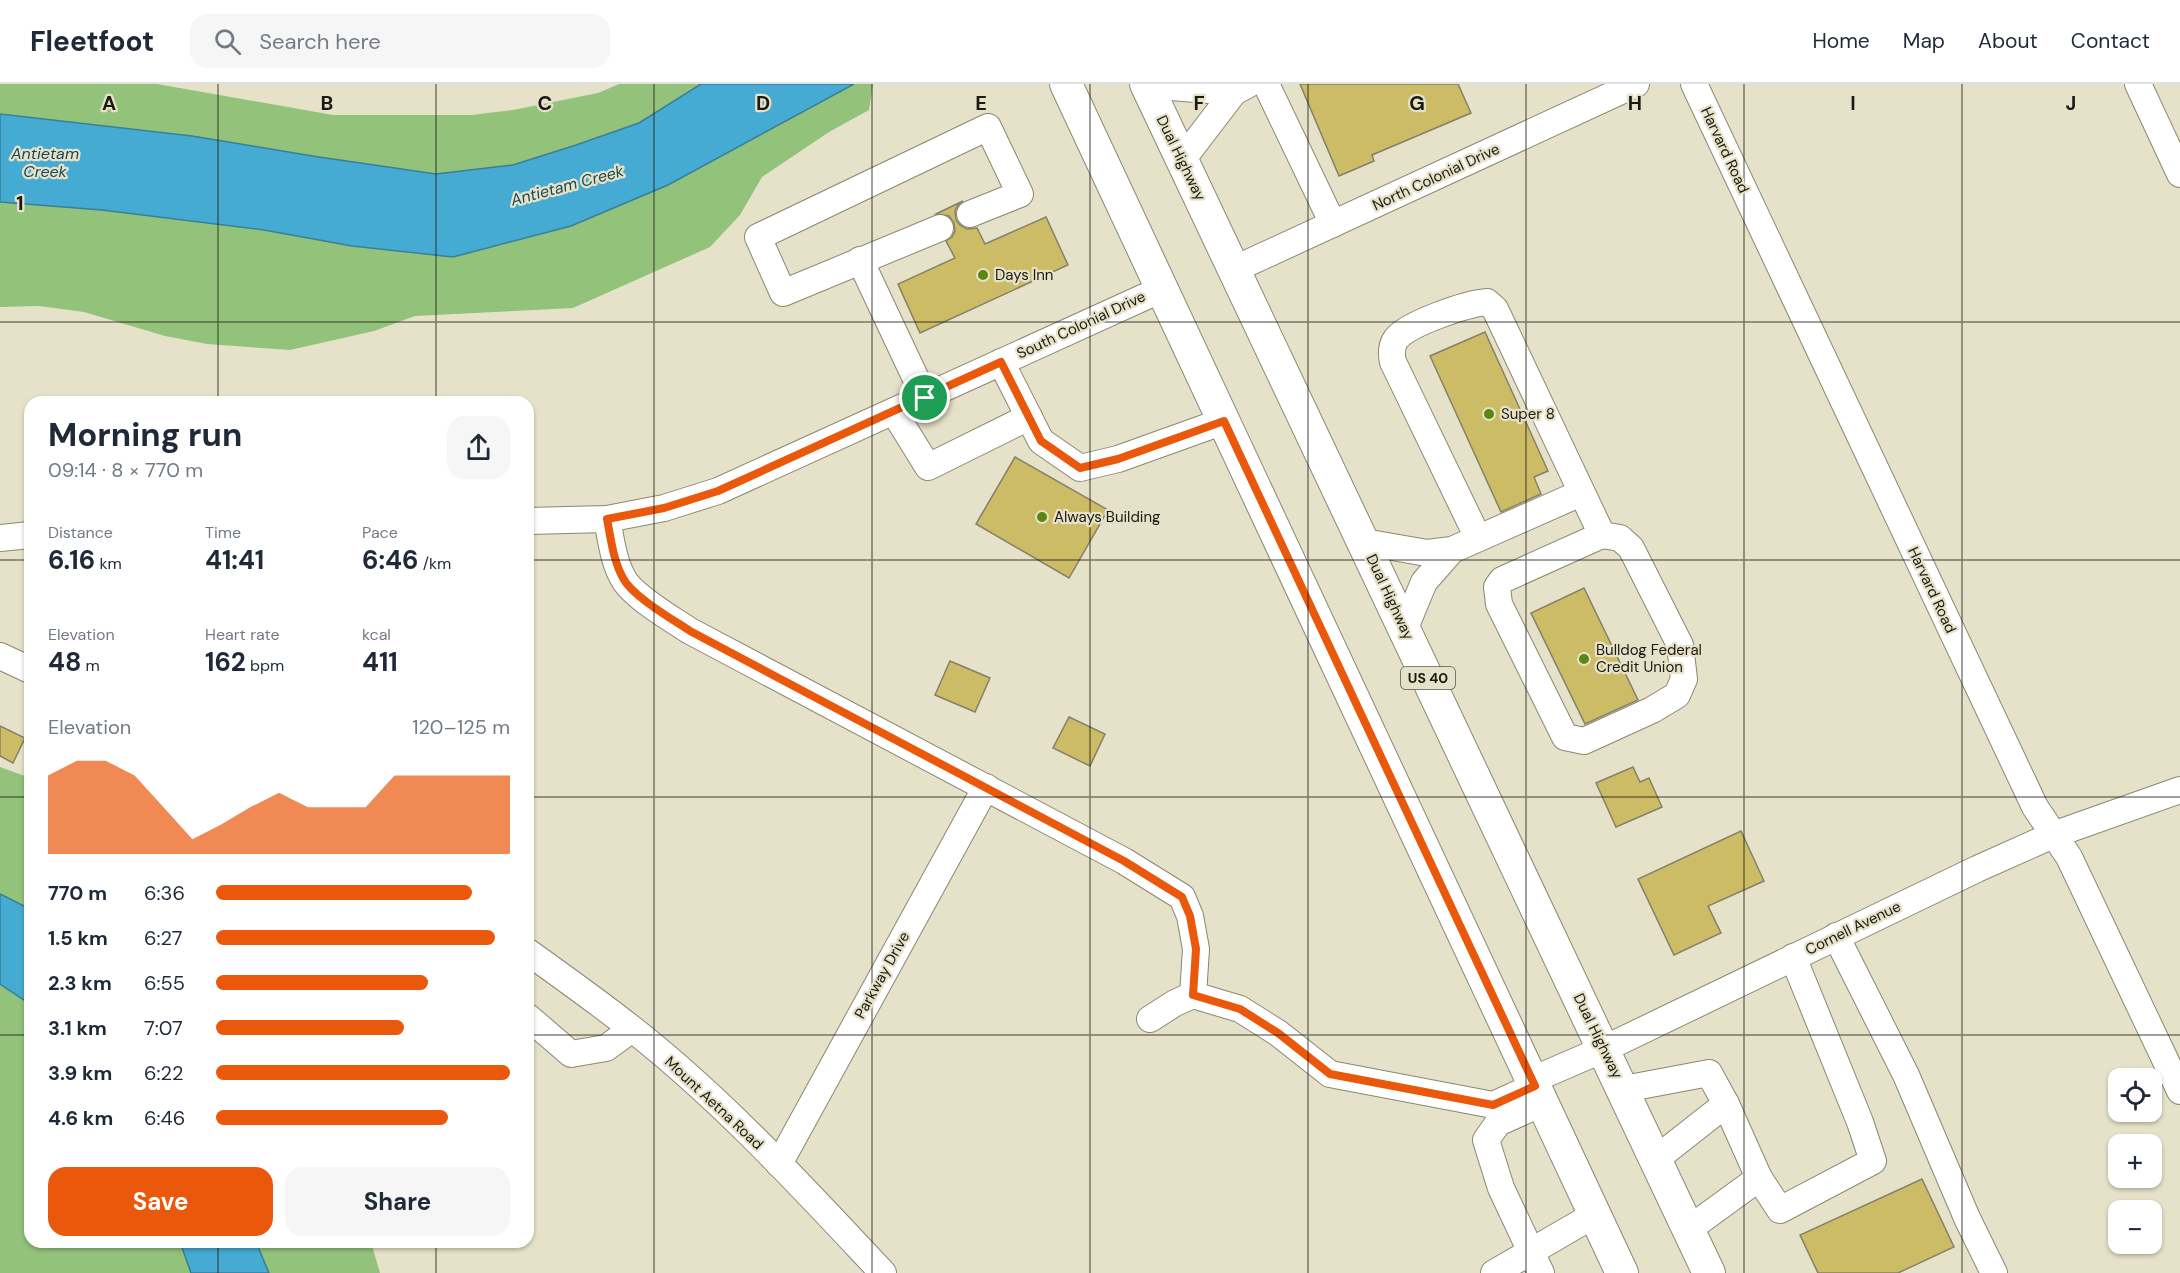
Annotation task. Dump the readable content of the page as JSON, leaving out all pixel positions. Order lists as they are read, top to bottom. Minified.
{"streets":{"main road":["Dual Highway","US 40"],"street":["Harvard Road","North Colonial Drive","South Colonial Drive","Cornell Avenue","Parkway Drive","Mount Aetna Road"]},"crossings":[["Harvard Road","Cornell Avenue"],["Dual Highway","North Colonial Drive"],["Dual Highway","Cornell Avenue"],["Parkway Drive","Mount Aetna Road"]],"water":["Antietam Creek"],"places":["Days Inn","Super 8","Always Building","Bulldog Federal Credit Union"],"page":{"header":"Fleetfoot","search":"Search here","nav":["Home","Map","About","Contact"],"heading":["Morning run","09:14 · 8 × 770 m"],"stats":[["Distance","6.16 km"],["Time","41:41"],["Pace","6:46 /km"],["Elevation","48 m"],["Heart rate","162 bpm"],["kcal","411"]],"chart":["Elevation","120–125 m"],"list":[{"name":"770 m","note":"6:36"},{"name":"1.5 km","note":"6:27"},{"name":"2.3 km","note":"6:55"},{"name":"3.1 km","note":"7:07"},{"name":"3.9 km","note":"6:22"},{"name":"4.6 km","note":"6:46"}],"map_buttons":["+","−"],"buttons":["Save","Share"]},"grid":{"columns":["A","B","C","D","E","F","G","H","I","J"],"rows":["1"]}}
